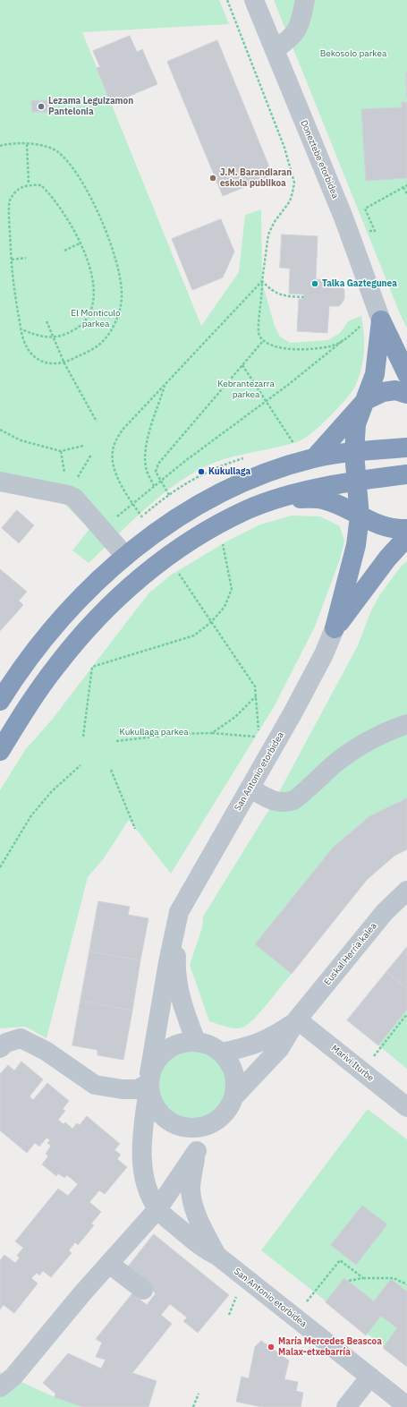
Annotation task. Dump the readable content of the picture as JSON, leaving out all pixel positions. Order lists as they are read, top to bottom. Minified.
{"streets":{"street":["Doneztebe etorbidea","San Antonio etorbidea","Euskal Herria kalea","Marivi Iturbe"]},"crossings":[["San Antonio etorbidea","Euskal Herria kalea"],["Euskal Herria kalea","Marivi Iturbe"]],"parks":["Bekosolo parkea","El Monticulo parkea","Kebrantezarra parkea","Kukullaga parkea"],"places":["Lezama Leguizamon Pantelonia","J.M. Barandiaran eskola publikoa","Talka Gaztegunea","Kukullaga","María Mercedes Beascoa Malax-etxebarría"]}
